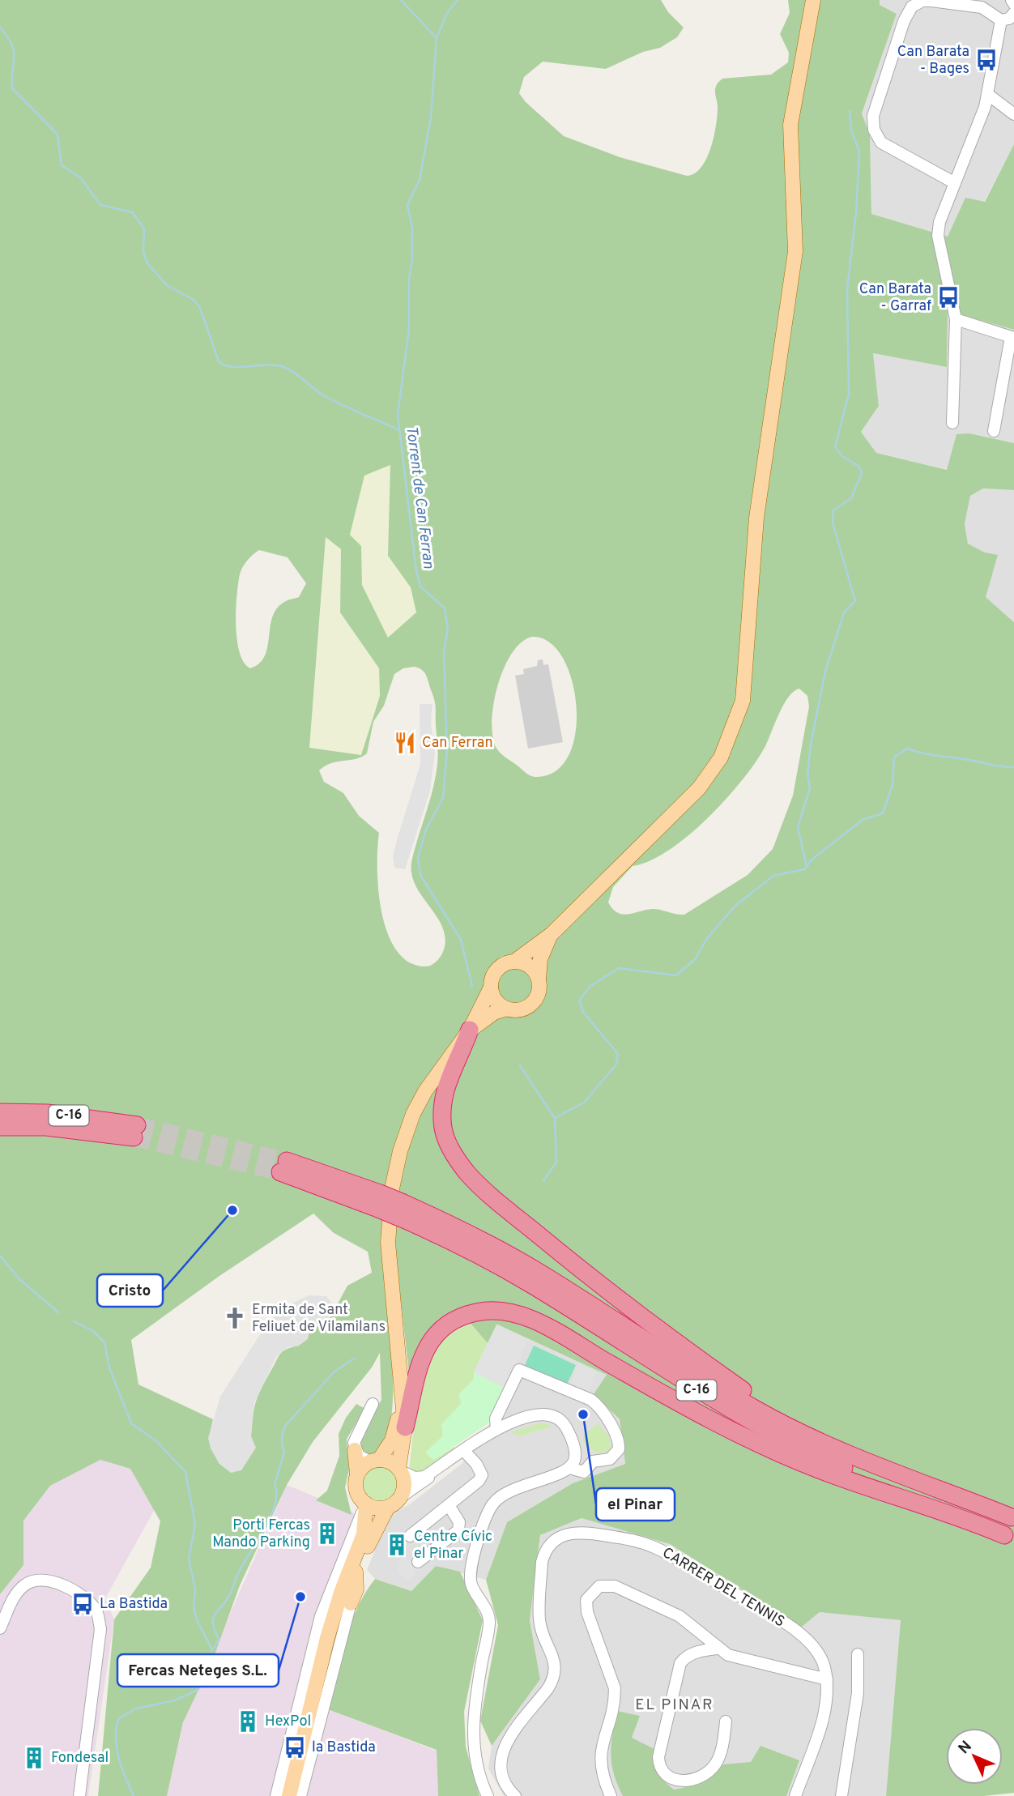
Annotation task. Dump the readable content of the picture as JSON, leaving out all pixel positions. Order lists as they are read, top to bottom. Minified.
{"streets":{"highway":["C-16"],"street":["CARRER DEL TENNIS"]},"districts":["EL PINAR"],"water":["Torrent de Can Ferran"],"places":{"bus stop":["Can Barata - Bages","Can Barata - Garraf","La Bastida","la Bastida"],"restaurant":["Can Ferran"],"other":["Cristo","el Pinar","Fercas Neteges S.L."],"church":["Ermita de Sant Feliuet de Vilamilans"],"building":["Porti Fercas Mando Parking","Centre Cívic el Pinar","HexPol","Fondesal"]},"north":"top left"}
